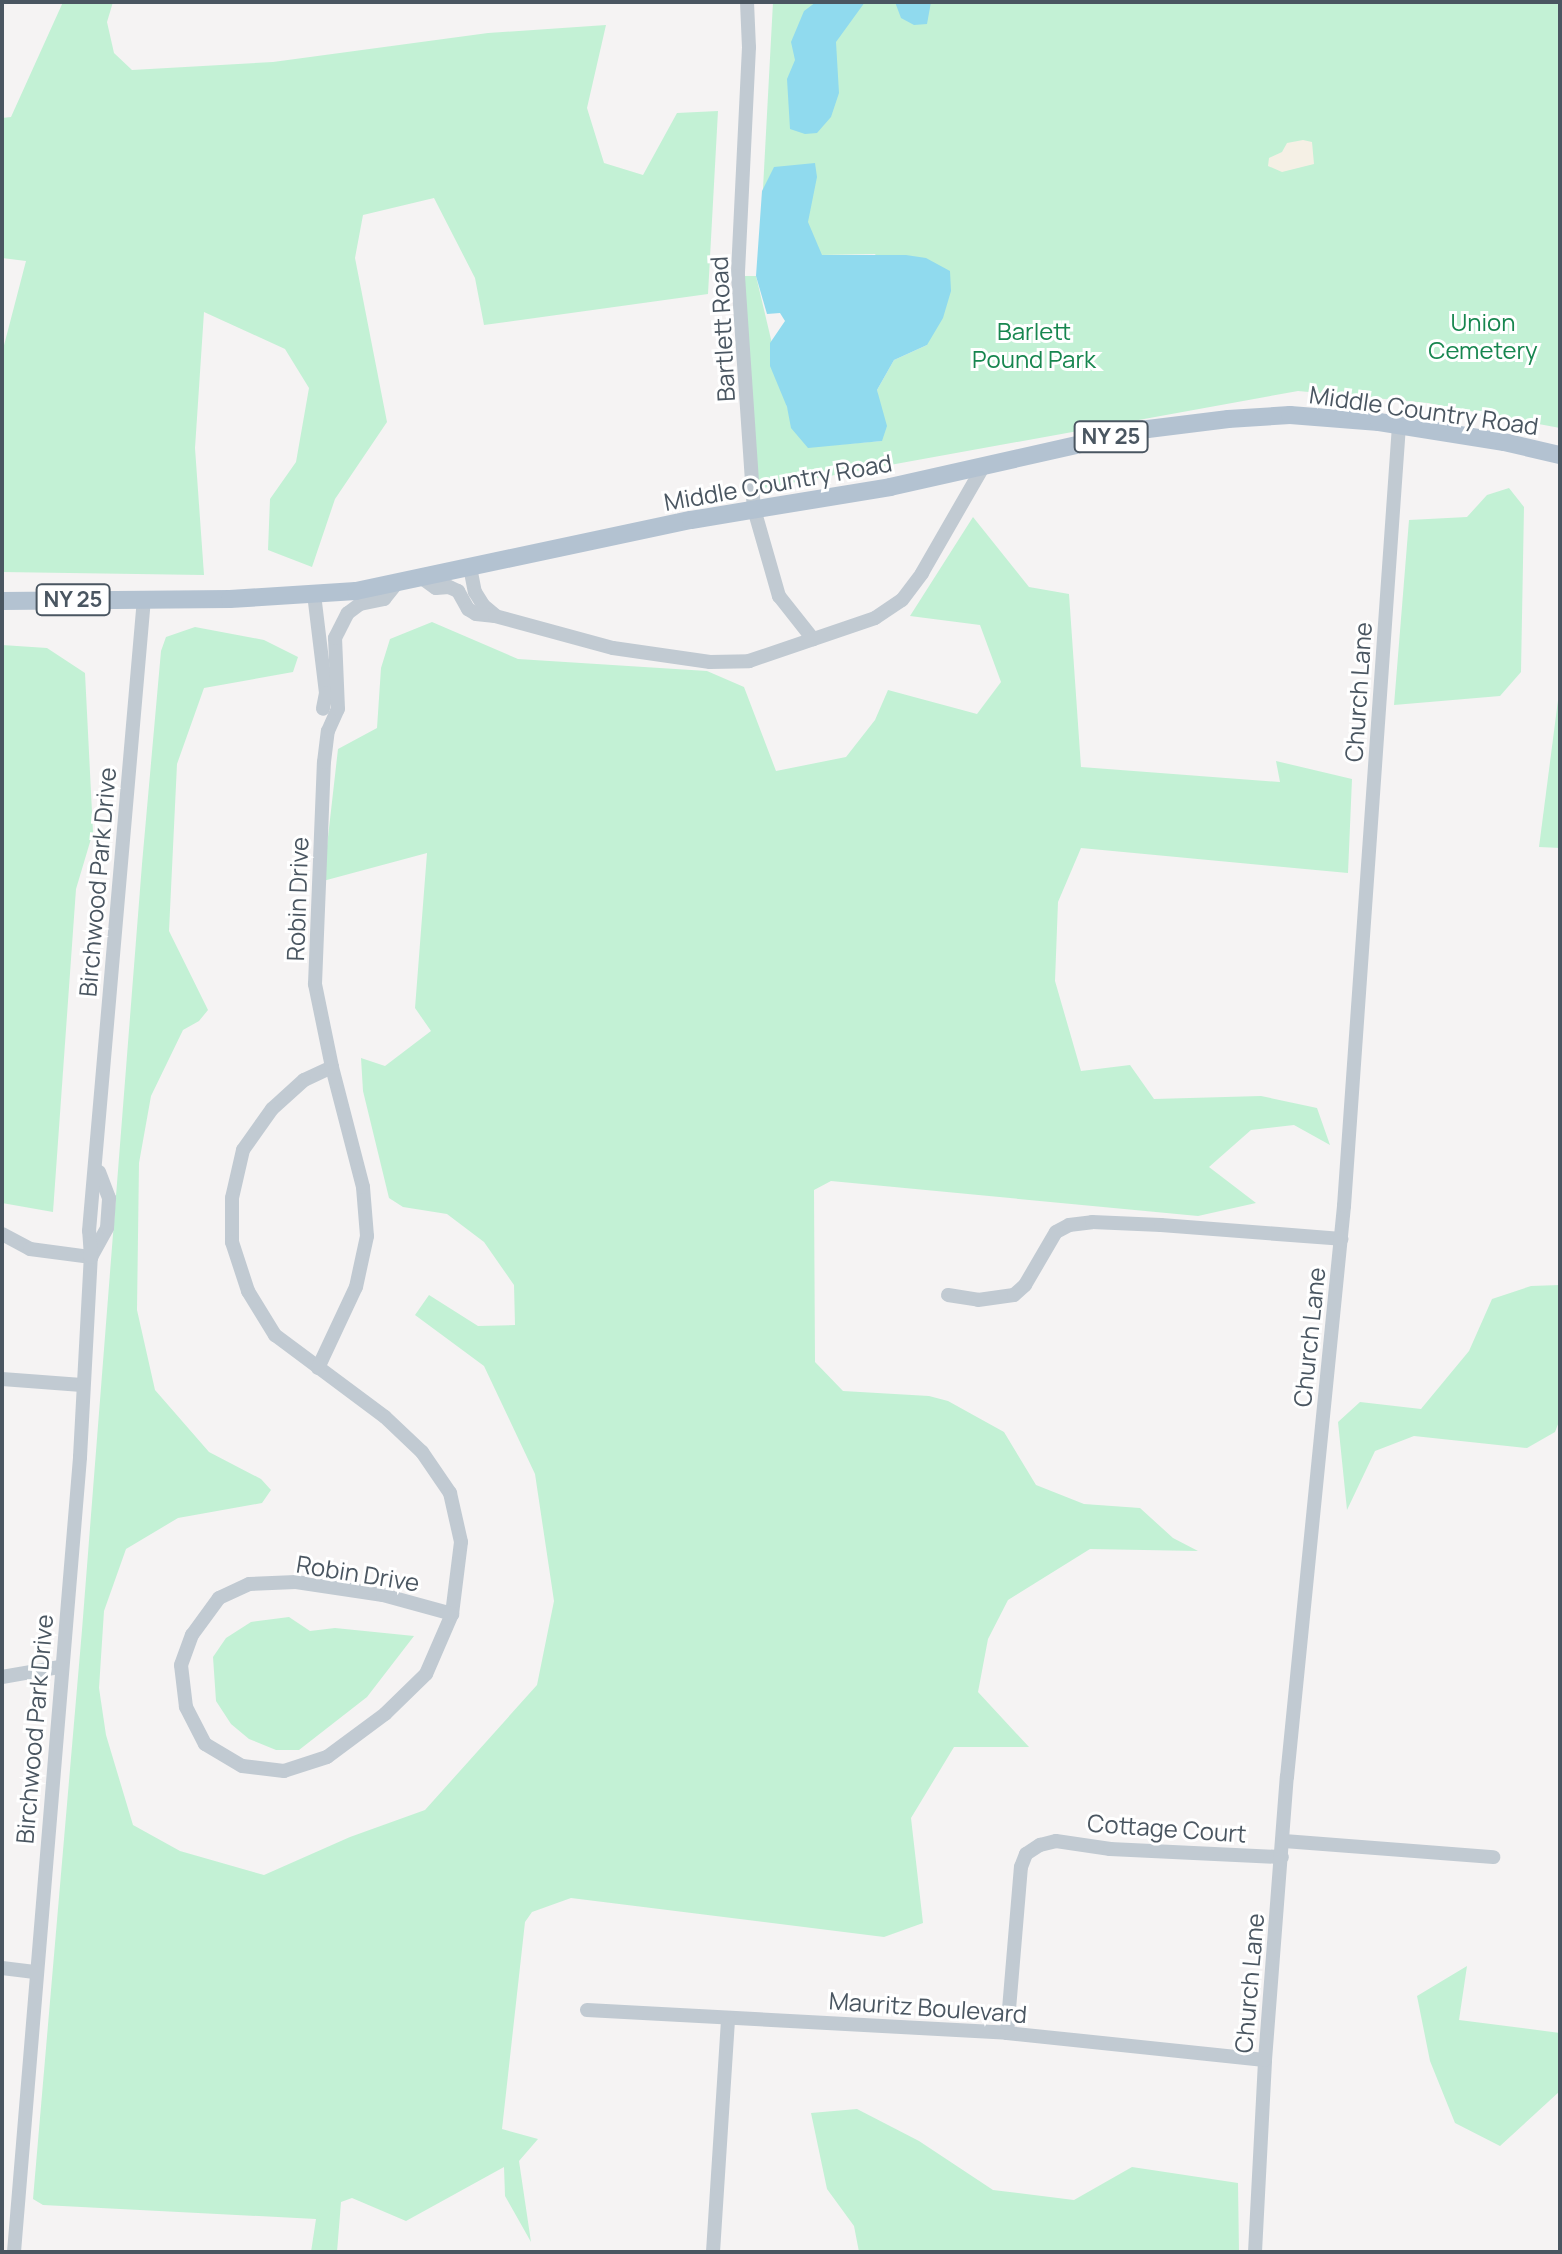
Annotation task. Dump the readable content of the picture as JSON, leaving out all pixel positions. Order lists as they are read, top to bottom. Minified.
{"streets":{"main road":["Middle Country Road","NY 25"],"street":["Bartlett Road","Church Lane","Birchwood Park Drive","Robin Drive","Cottage Court","Mauritz Boulevard"]},"crossings":[["Bartlett Road","Middle Country Road"],["Middle Country Road","Church Lane"],["Middle Country Road","Birchwood Park Drive"],["Middle Country Road","Robin Drive"],["Church Lane","Cottage Court"],["Church Lane","Mauritz Boulevard"],["Cottage Court","Mauritz Boulevard"]],"parks":["Union Cemetery","Barlett Pound Park"]}
